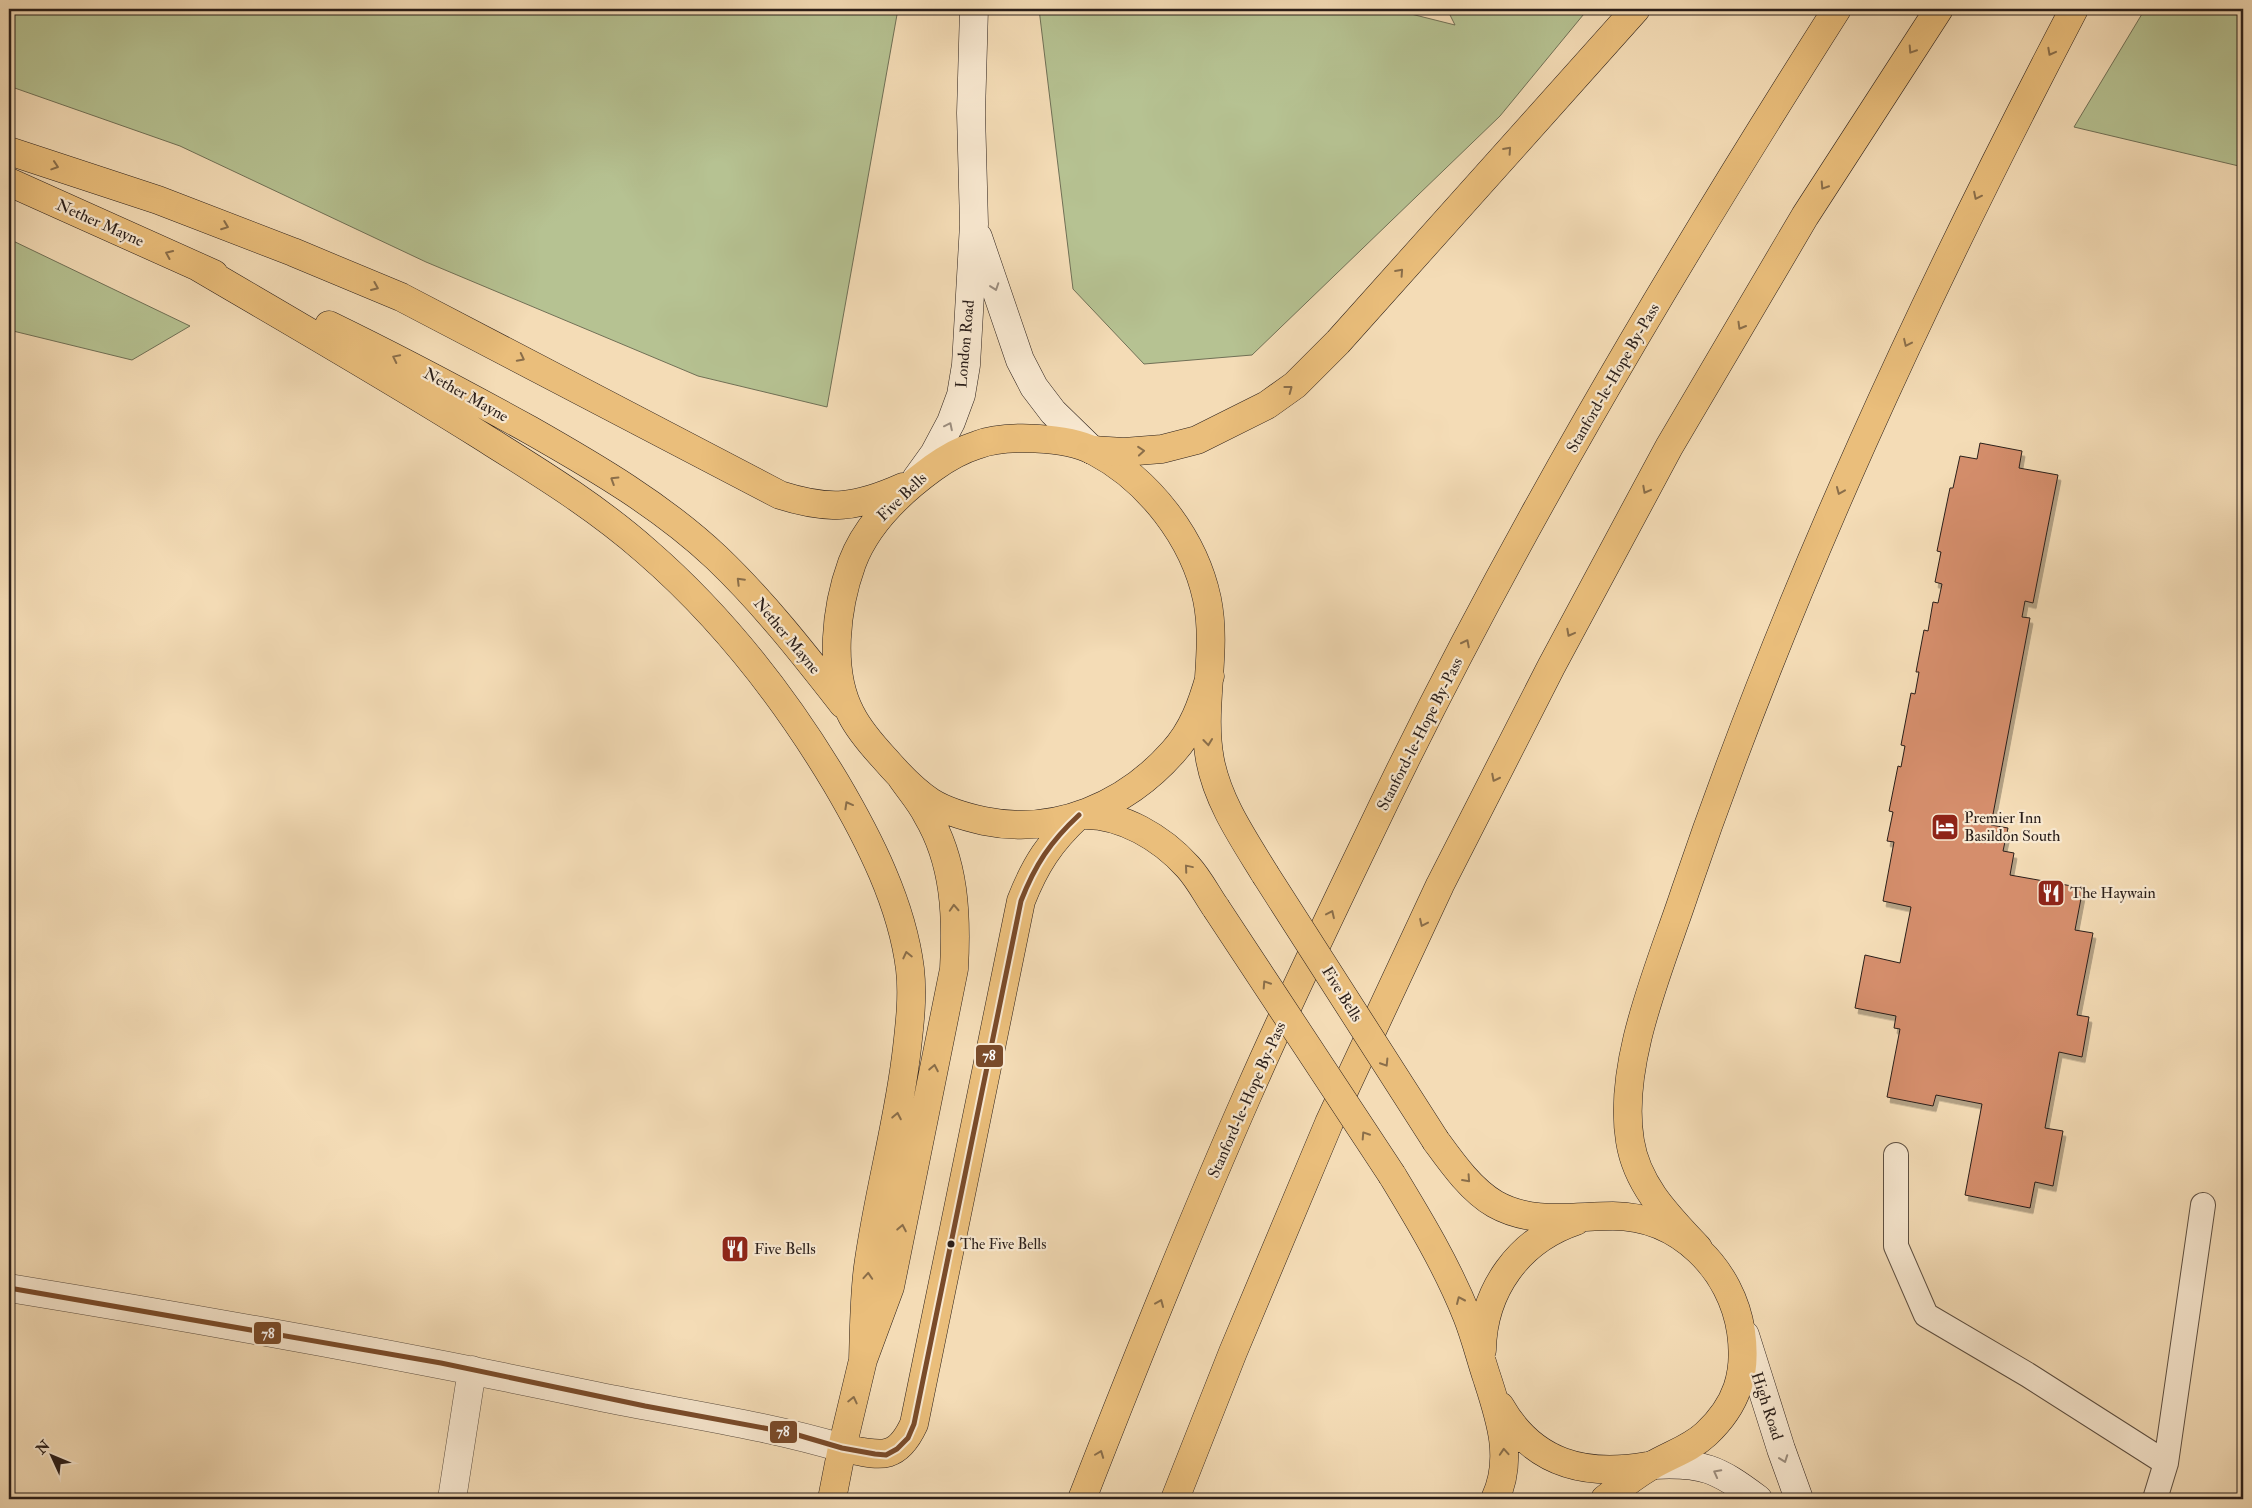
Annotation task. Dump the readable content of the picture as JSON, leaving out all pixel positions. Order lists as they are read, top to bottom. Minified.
{"streets":{"main road":["Nether Mayne","Stanford-le-Hope By-Pass","Five Bells"],"street":["London Road","High Road"]},"crossings":[["Nether Mayne","Five Bells"],["London Road","Five Bells"],["Five Bells","High Road"]],"one_way":["High Road"],"places":{"hotel":["Premier Inn Basildon South"],"restaurant":["The Haywain","Five Bells"],"other":["The Five Bells"]},"lines":["transit line 78"],"north":"top left"}
